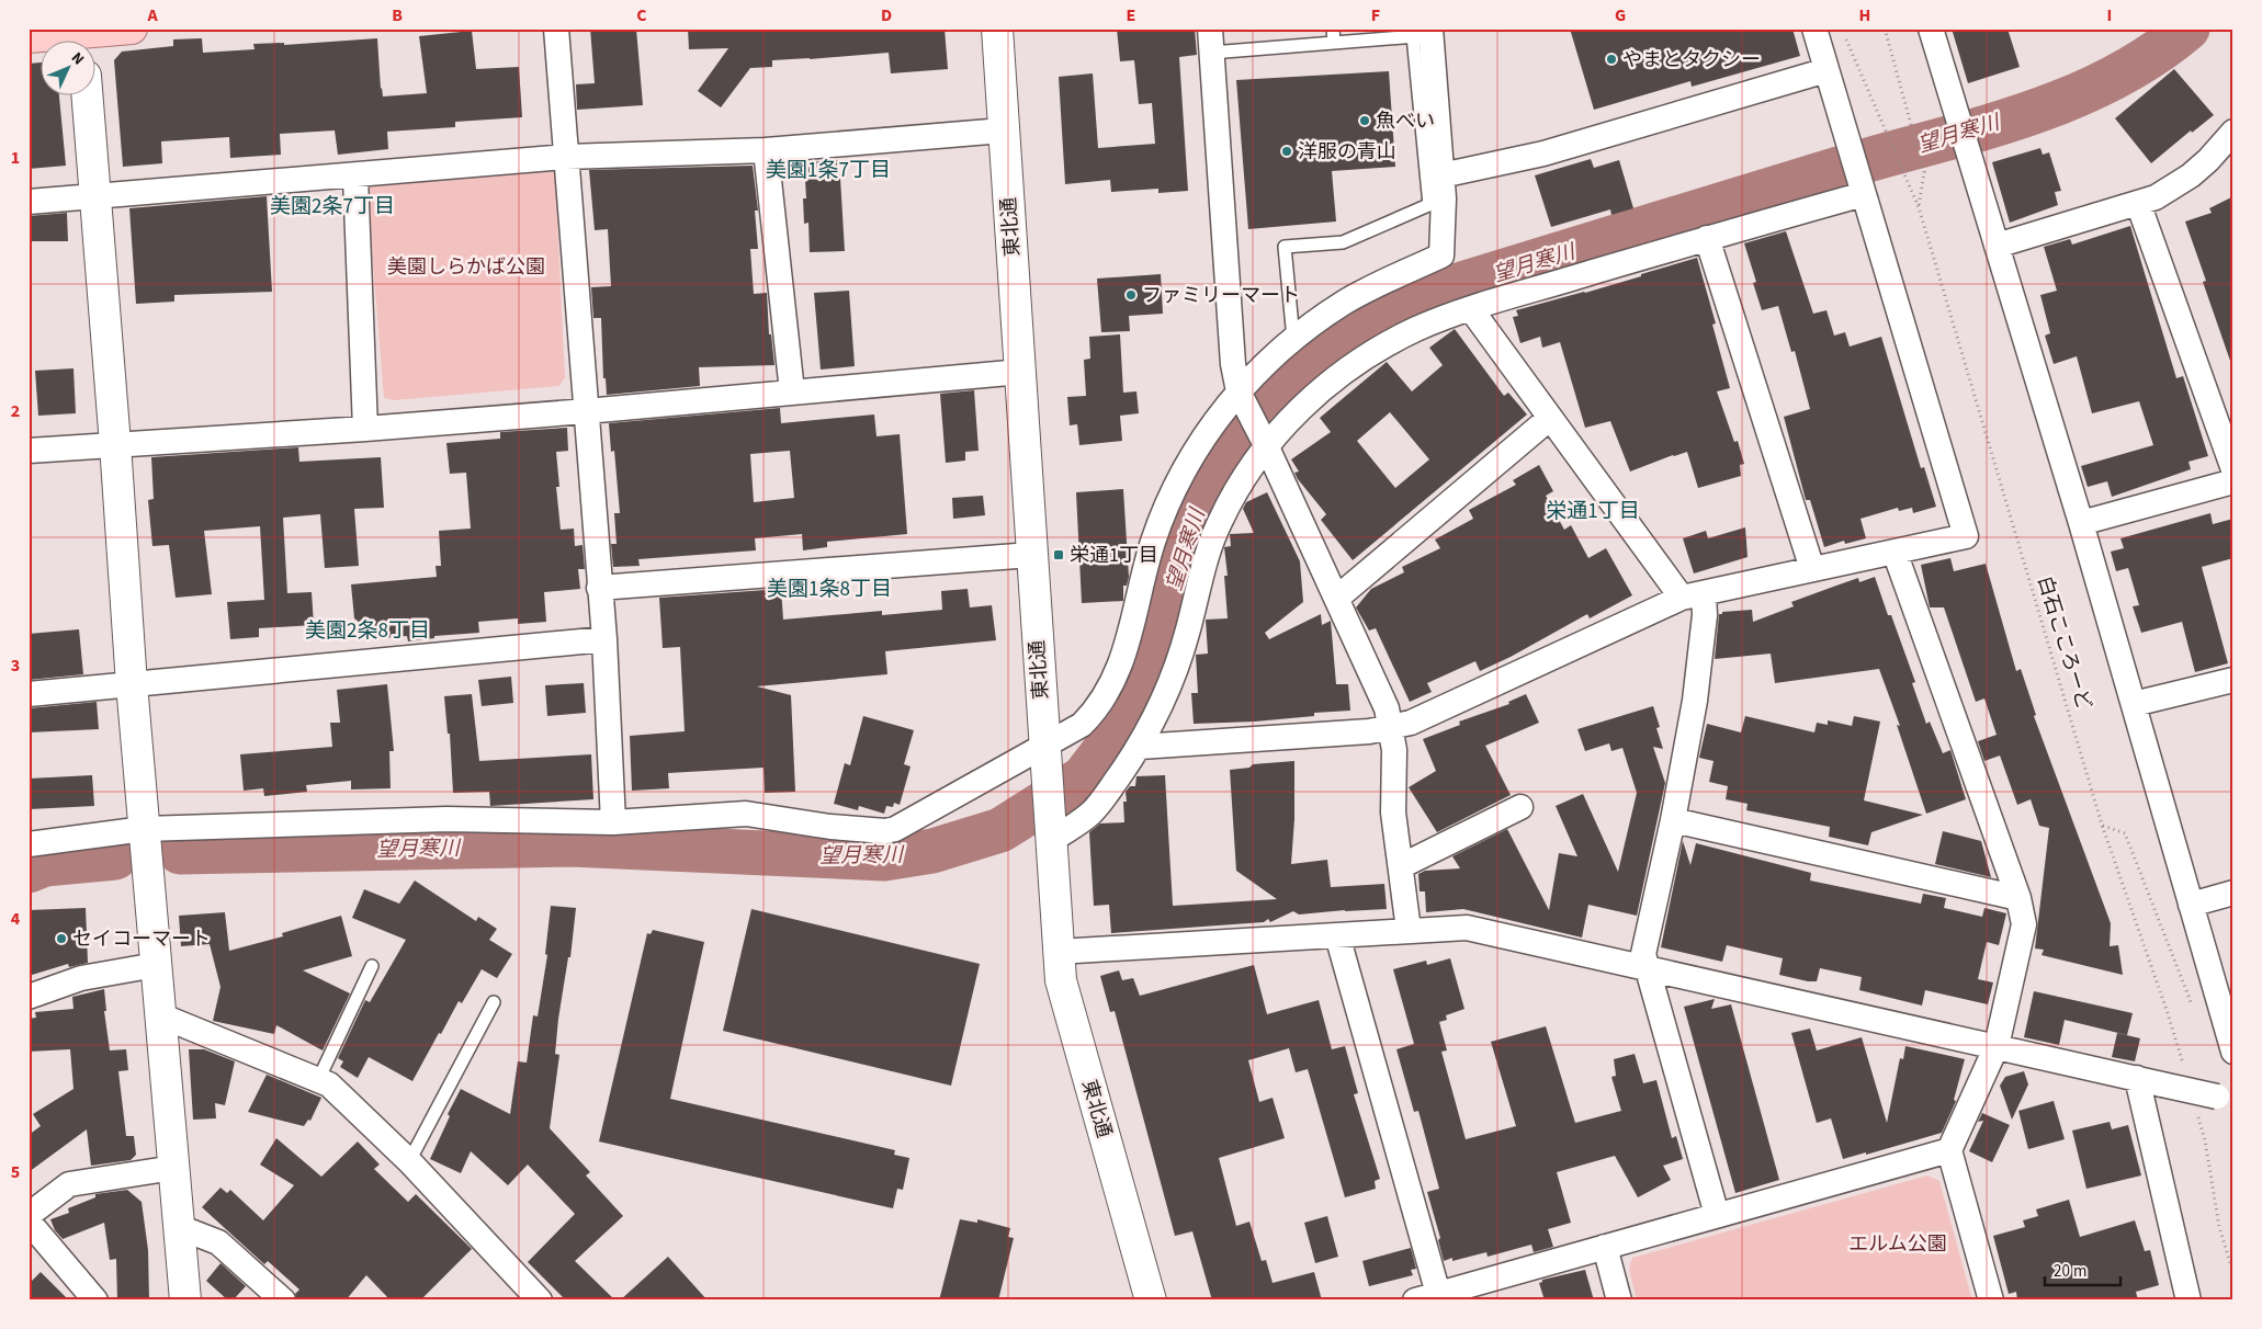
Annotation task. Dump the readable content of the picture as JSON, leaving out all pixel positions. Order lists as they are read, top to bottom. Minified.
{"streets":{"street":["東北通"],"path":["白石こころーど"]},"districts":["美園1条7丁目","美園2条7丁目","栄通1丁目","美園1条8丁目","美園2条8丁目"],"water":["望月寒川"],"parks":["美園しらかば公園","エルム公園"],"places":{"other":["やまとタクシー","魚べい","洋服の青山","ファミリーマート","セイコーマート"],"transit":["栄通1丁目"]},"scale_bar":"20 m","north":"top right","grid":{"columns":["A","B","C","D","E","F","G","H","I"],"rows":["1","2","3","4","5"]}}
